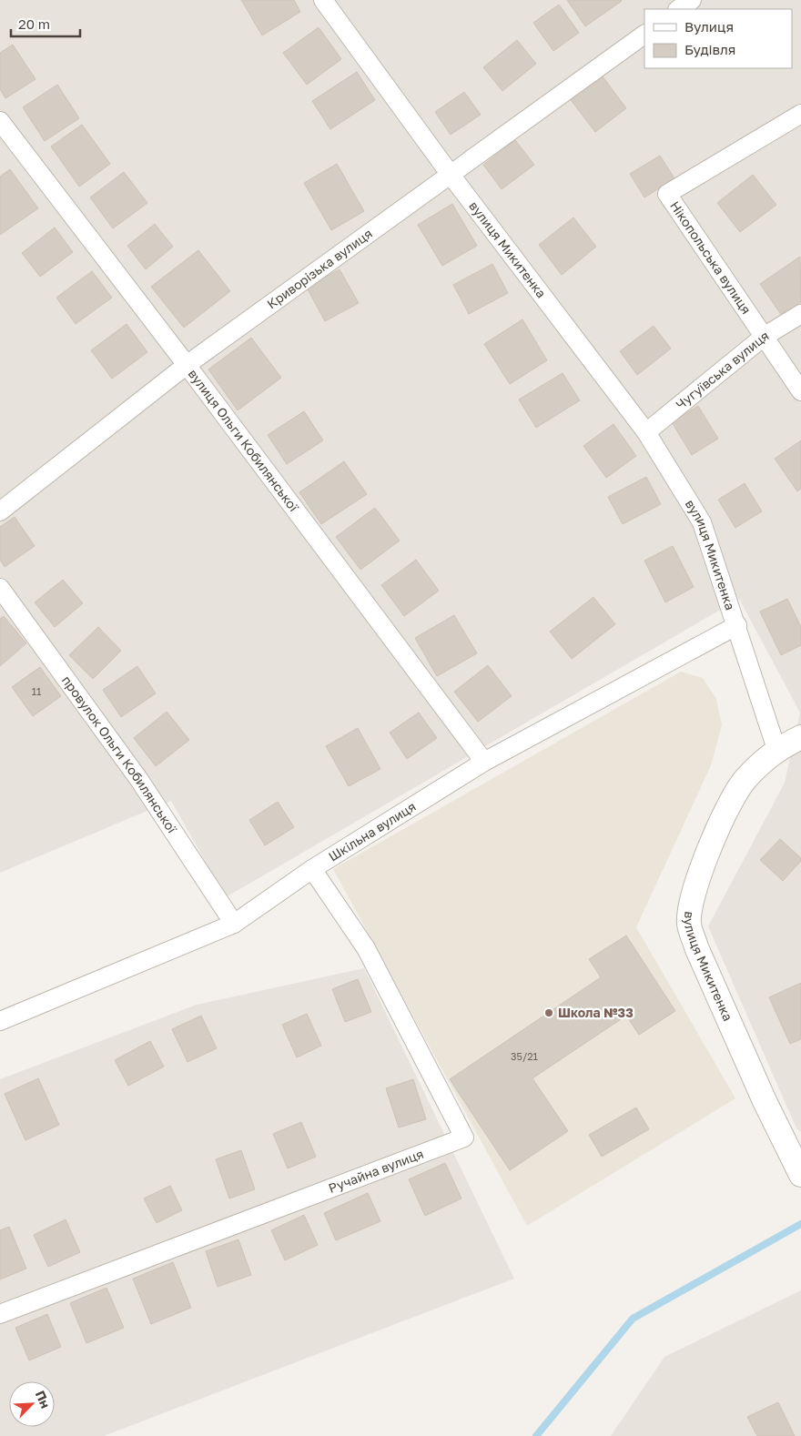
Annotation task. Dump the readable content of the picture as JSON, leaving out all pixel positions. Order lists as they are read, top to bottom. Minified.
{"streets":{"street":["вулиця Микитенка","Нікопольська вулиця","Криворізька вулиця","Чугуївська вулиця","вулиця Ольги Кобилянської","провулок Ольги Кобилянської","Шкільна вулиця","Ручайна вулиця"]},"crossings":[["вулиця Микитенка","Криворізька вулиця"],["вулиця Микитенка","Чугуївська вулиця"],["вулиця Микитенка","Шкільна вулиця"],["Нікопольська вулиця","Чугуївська вулиця"],["Криворізька вулиця","вулиця Ольги Кобилянської"],["вулиця Ольги Кобилянської","Шкільна вулиця"],["провулок Ольги Кобилянської","Шкільна вулиця"],["Шкільна вулиця","Ручайна вулиця"]],"places":["Школа №33"],"house_numbers":["11","35/21"],"legend":["Вулиця","Будівля"],"scale_bar":"20 m","north":"top right"}
